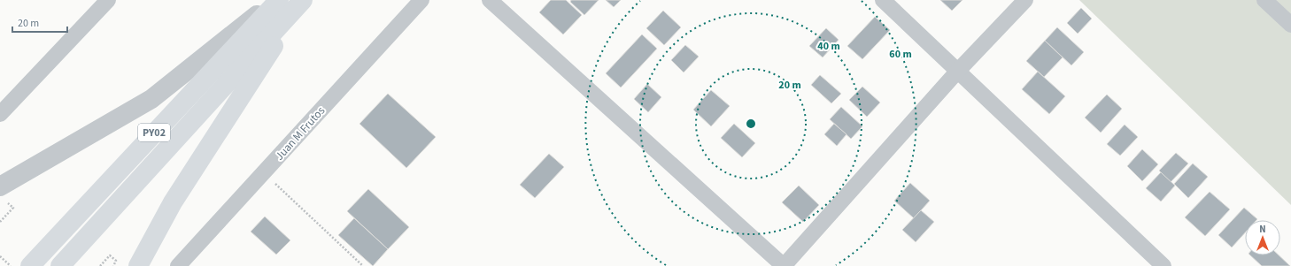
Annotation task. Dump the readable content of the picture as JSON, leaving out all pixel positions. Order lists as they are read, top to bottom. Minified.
{"streets":{"highway":["PY02"],"street":["Juan M Frutos"]},"scale_bar":"20 m","north":"top","rings":["40 m","60 m","20 m"]}
